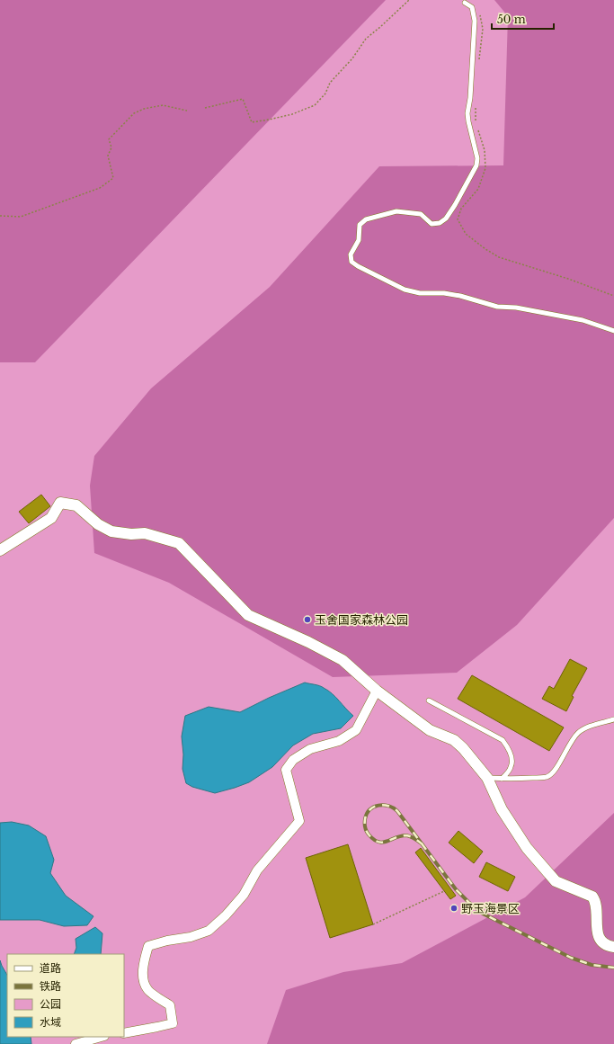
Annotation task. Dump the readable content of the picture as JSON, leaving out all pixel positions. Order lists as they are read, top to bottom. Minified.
{"places":["玉舍国家森林公园","野玉海景区"],"legend":["道路","铁路","公园","水域"],"scale_bar":"50 m"}
